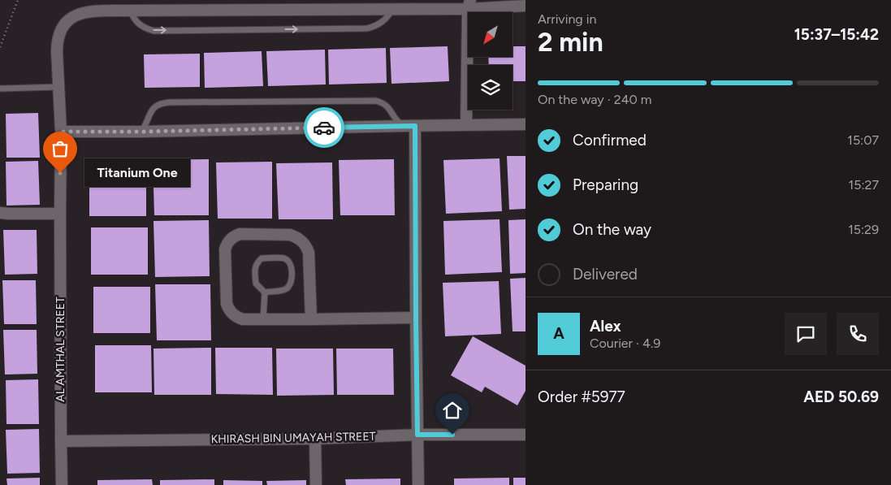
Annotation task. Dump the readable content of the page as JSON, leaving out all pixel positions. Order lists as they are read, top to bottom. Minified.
{"streets":{"street":["AL AMTHAL STREET","KHIRASH BIN UMAYAH STREET"]},"crossings":[["AL AMTHAL STREET","KHIRASH BIN UMAYAH STREET"]],"places":["Titanium One"],"north":"bottom left","page":{"heading":["2 min","Arriving in","15:37–15:42"],"panel":["Alex","Courier · 4.9","Order #5977","AED 50.69"],"bar":"On the way · 240 m","list":[["Confirmed","15:07"],["Preparing","15:27"],["On the way","15:29"],"Delivered"],"bubble":"Titanium One","round":"A"}}
